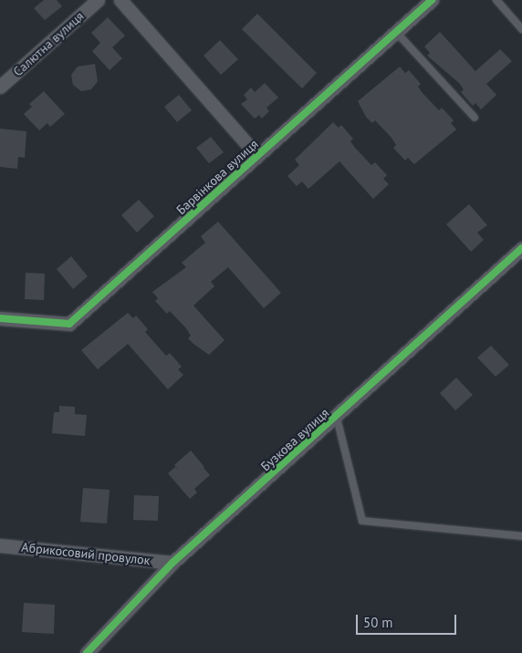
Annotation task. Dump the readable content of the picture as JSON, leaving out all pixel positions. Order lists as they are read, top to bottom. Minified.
{"streets":{"street":["Салютна вулиця","Барвінкова вулиця","Бузкова вулиця","Абрикосовий провулок"]},"crossings":[["Бузкова вулиця","Абрикосовий провулок"]],"scale_bar":"50 m"}
